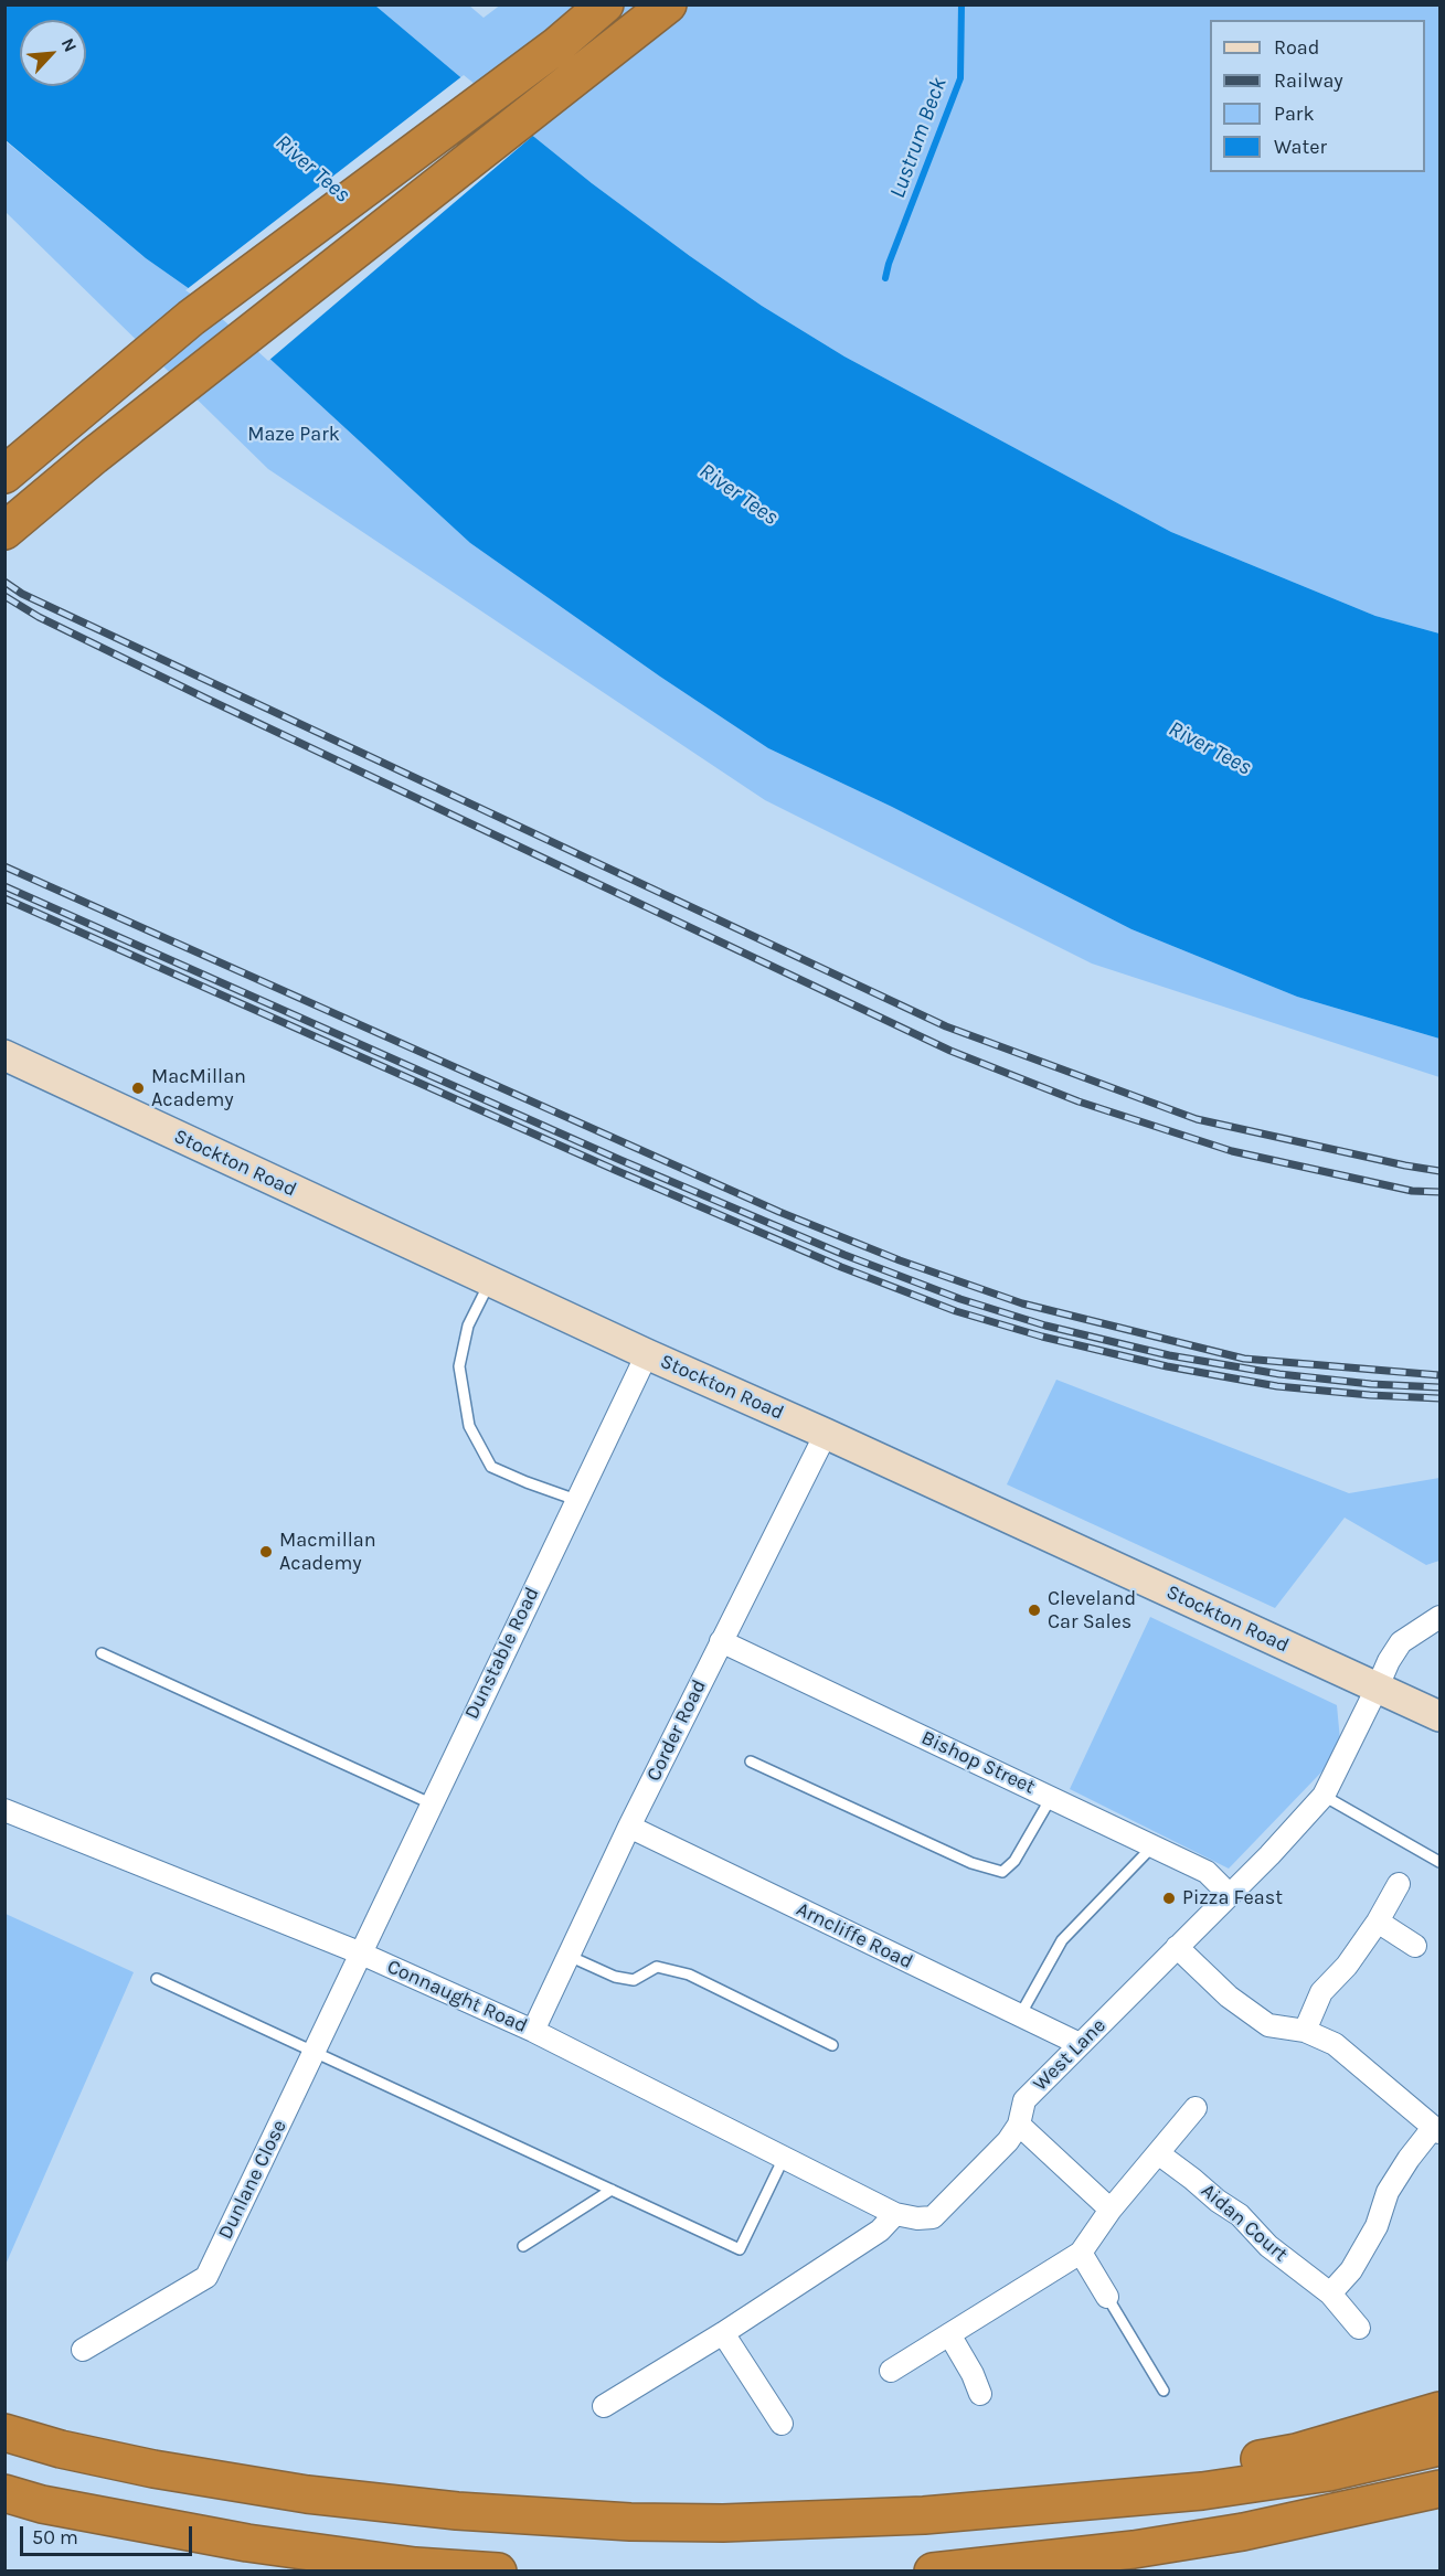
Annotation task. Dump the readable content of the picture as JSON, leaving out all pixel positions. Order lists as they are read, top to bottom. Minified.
{"streets":{"main road":["Stockton Road"],"street":["Dunstable Road","Corder Road","Bishop Street","Arncliffe Road","Connaught Road","West Lane","Dunlane Close","Aidan Court"]},"crossings":[["Stockton Road","Dunstable Road"],["Stockton Road","Corder Road"],["Stockton Road","West Lane"],["Dunstable Road","Connaught Road"],["Dunstable Road","Dunlane Close"],["Corder Road","Bishop Street"],["Corder Road","Arncliffe Road"],["Corder Road","Connaught Road"],["Bishop Street","West Lane"],["Arncliffe Road","West Lane"],["Connaught Road","West Lane"],["Connaught Road","Dunlane Close"]],"water":["Lustrum Beck","River Tees"],"parks":["Maze Park"],"places":["MacMillan Academy","Macmillan Academy","Cleveland Car Sales","Pizza Feast"],"legend":["Road","Railway","Park","Water"],"scale_bar":"50 m","north":"top right"}
